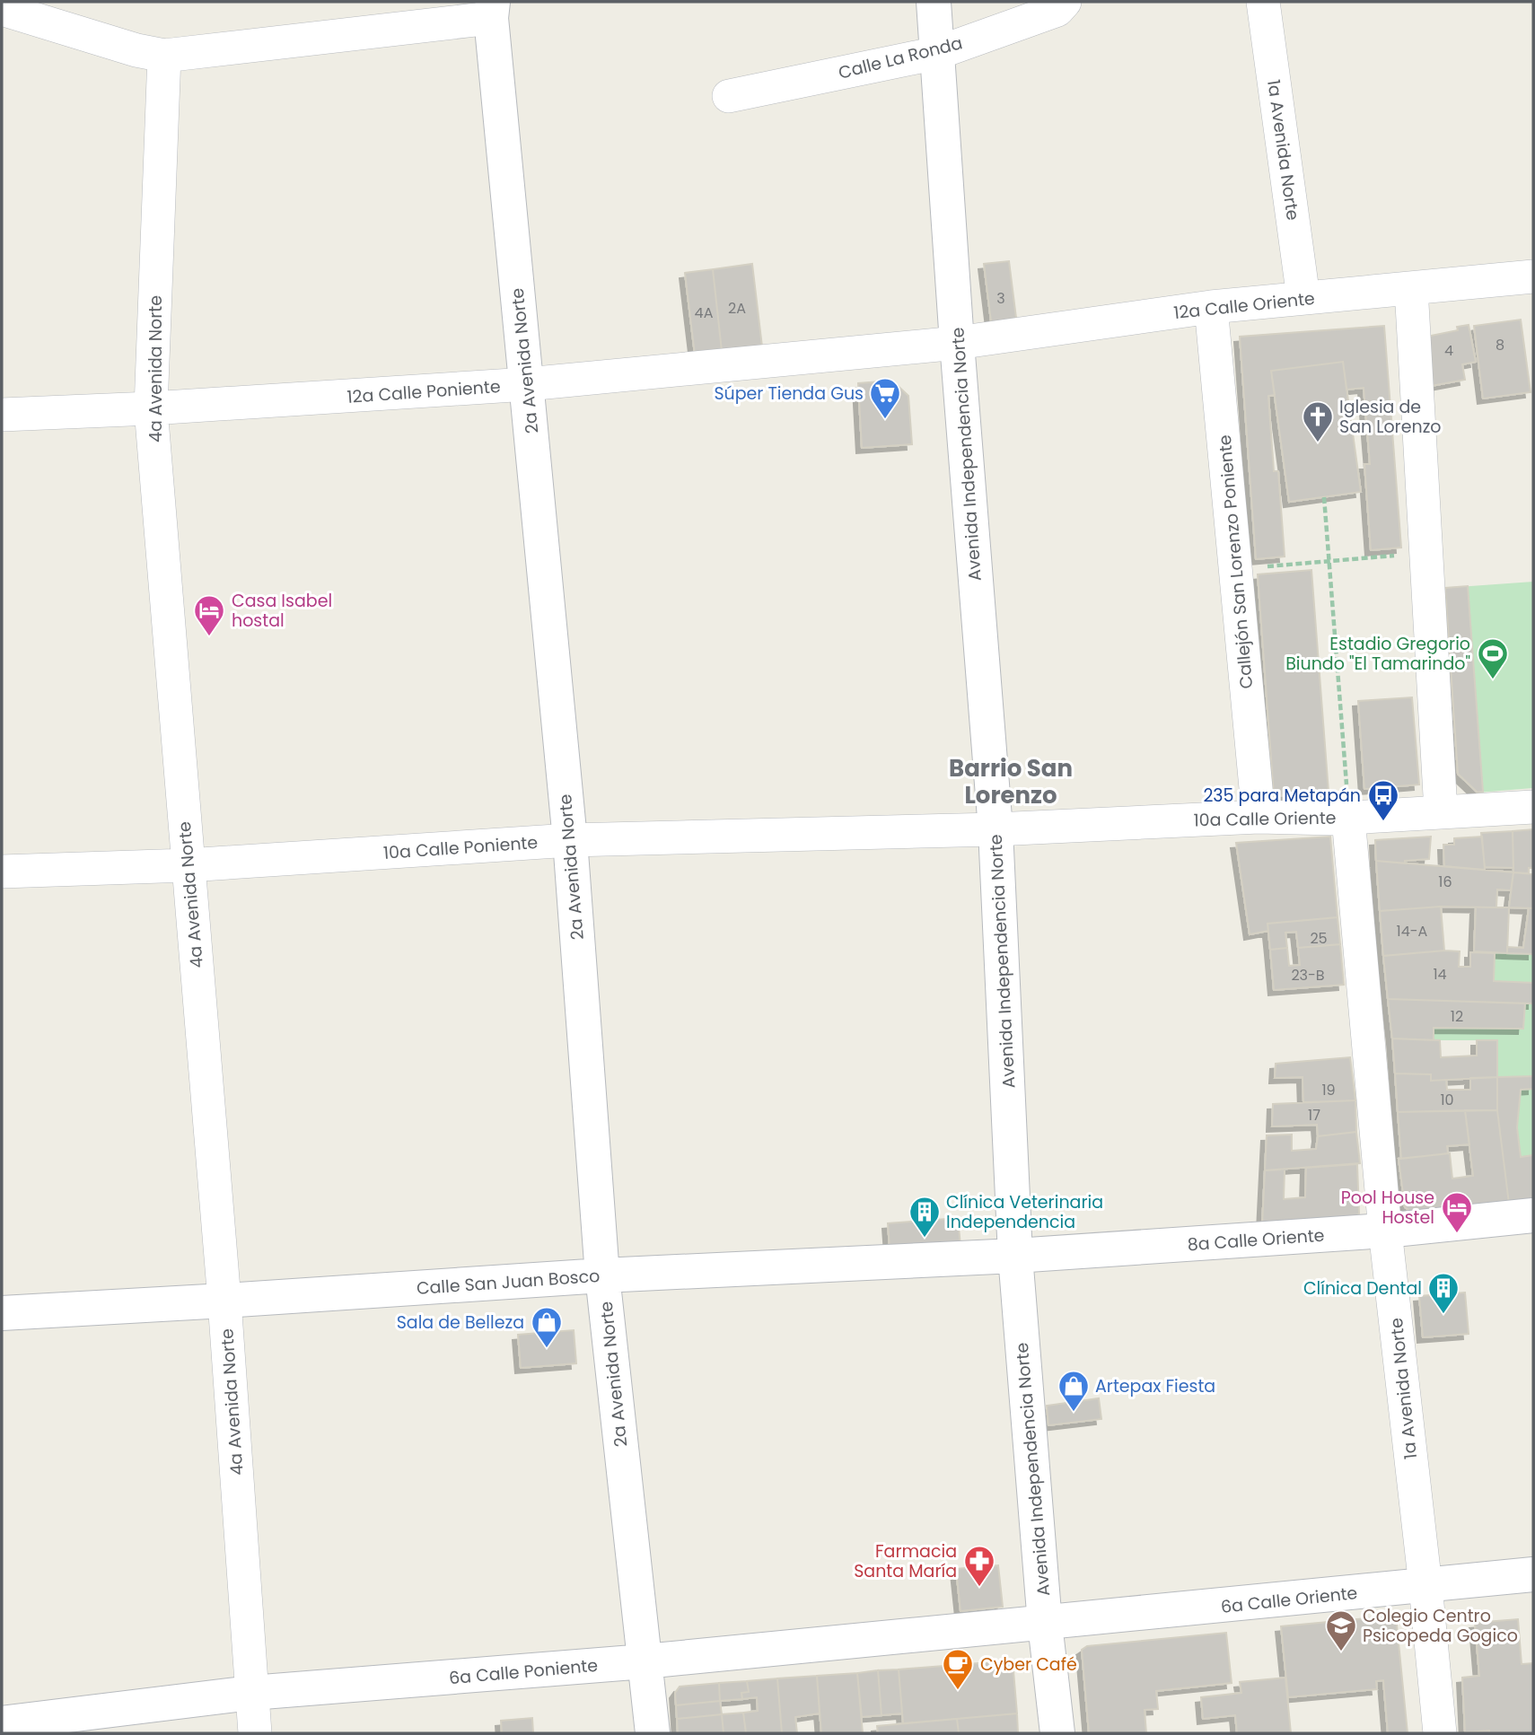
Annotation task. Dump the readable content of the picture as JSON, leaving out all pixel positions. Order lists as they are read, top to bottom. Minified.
{"streets":{"street":["Calle La Ronda","1a Avenida Norte","12a Calle Oriente","2a Avenida Norte","4a Avenida Norte","12a Calle Poniente","Avenida Independencia Norte","Callejón San Lorenzo Poniente","10a Calle Oriente","10a Calle Poniente","8a Calle Oriente","Calle San Juan Bosco","6a Calle Oriente","6a Calle Poniente"]},"crossings":[["Calle La Ronda","Avenida Independencia Norte"],["1a Avenida Norte","12a Calle Oriente"],["1a Avenida Norte","10a Calle Oriente"],["1a Avenida Norte","8a Calle Oriente"],["1a Avenida Norte","6a Calle Oriente"],["12a Calle Oriente","12a Calle Poniente"],["12a Calle Oriente","Avenida Independencia Norte"],["12a Calle Oriente","Callejón San Lorenzo Poniente"],["2a Avenida Norte","12a Calle Poniente"],["2a Avenida Norte","10a Calle Poniente"],["2a Avenida Norte","Calle San Juan Bosco"],["2a Avenida Norte","6a Calle Poniente"],["4a Avenida Norte","12a Calle Poniente"],["4a Avenida Norte","10a Calle Poniente"],["4a Avenida Norte","Calle San Juan Bosco"],["4a Avenida Norte","6a Calle Poniente"],["12a Calle Poniente","Avenida Independencia Norte"],["Avenida Independencia Norte","10a Calle Oriente"],["Avenida Independencia Norte","10a Calle Poniente"],["Avenida Independencia Norte","8a Calle Oriente"],["Avenida Independencia Norte","Calle San Juan Bosco"],["Avenida Independencia Norte","6a Calle Oriente"],["Avenida Independencia Norte","6a Calle Poniente"],["Callejón San Lorenzo Poniente","10a Calle Oriente"],["10a Calle Oriente","10a Calle Poniente"],["8a Calle Oriente","Calle San Juan Bosco"],["6a Calle Oriente","6a Calle Poniente"]],"districts":["Barrio San Lorenzo"],"places":{"supermarket":["Súper Tienda Gus"],"church":["Iglesia de San Lorenzo"],"hotel":["Casa Isabel hostal","Pool House Hostel"],"sports":["Estadio Gregorio Biundo \"El Tamarindo\""],"bus stop":["235 para Metapán"],"building":["Clínica Veterinaria Independencia","Clínica Dental"],"shop":["Sala de Belleza","Artepax Fiesta"],"pharmacy":["Farmacia Santa María"],"school or university":["Colegio Centro Psicopeda Gogico"],"cafe":["Cyber Café"]},"house_numbers":["3","2A","4A","8","4","16","14-A","25","14","23-B","12","19","10","17"]}
